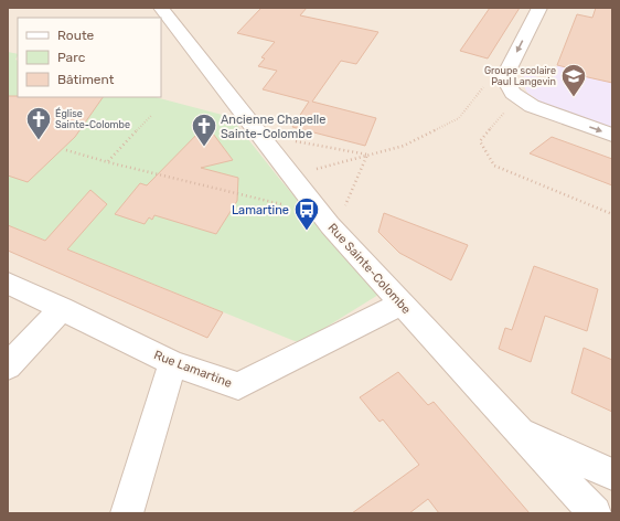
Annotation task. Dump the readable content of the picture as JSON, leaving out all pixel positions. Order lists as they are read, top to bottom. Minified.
{"streets":{"street":["Rue Sainte-Colombe","Rue Lamartine"]},"crossings":[["Rue Sainte-Colombe","Rue Lamartine"]],"places":{"school or university":["Groupe scolaire Paul Langevin"],"church":["Église Sainte-Colombe","Ancienne Chapelle Sainte-Colombe"],"bus stop":["Lamartine"]},"legend":["Route","Parc","Bâtiment"]}
